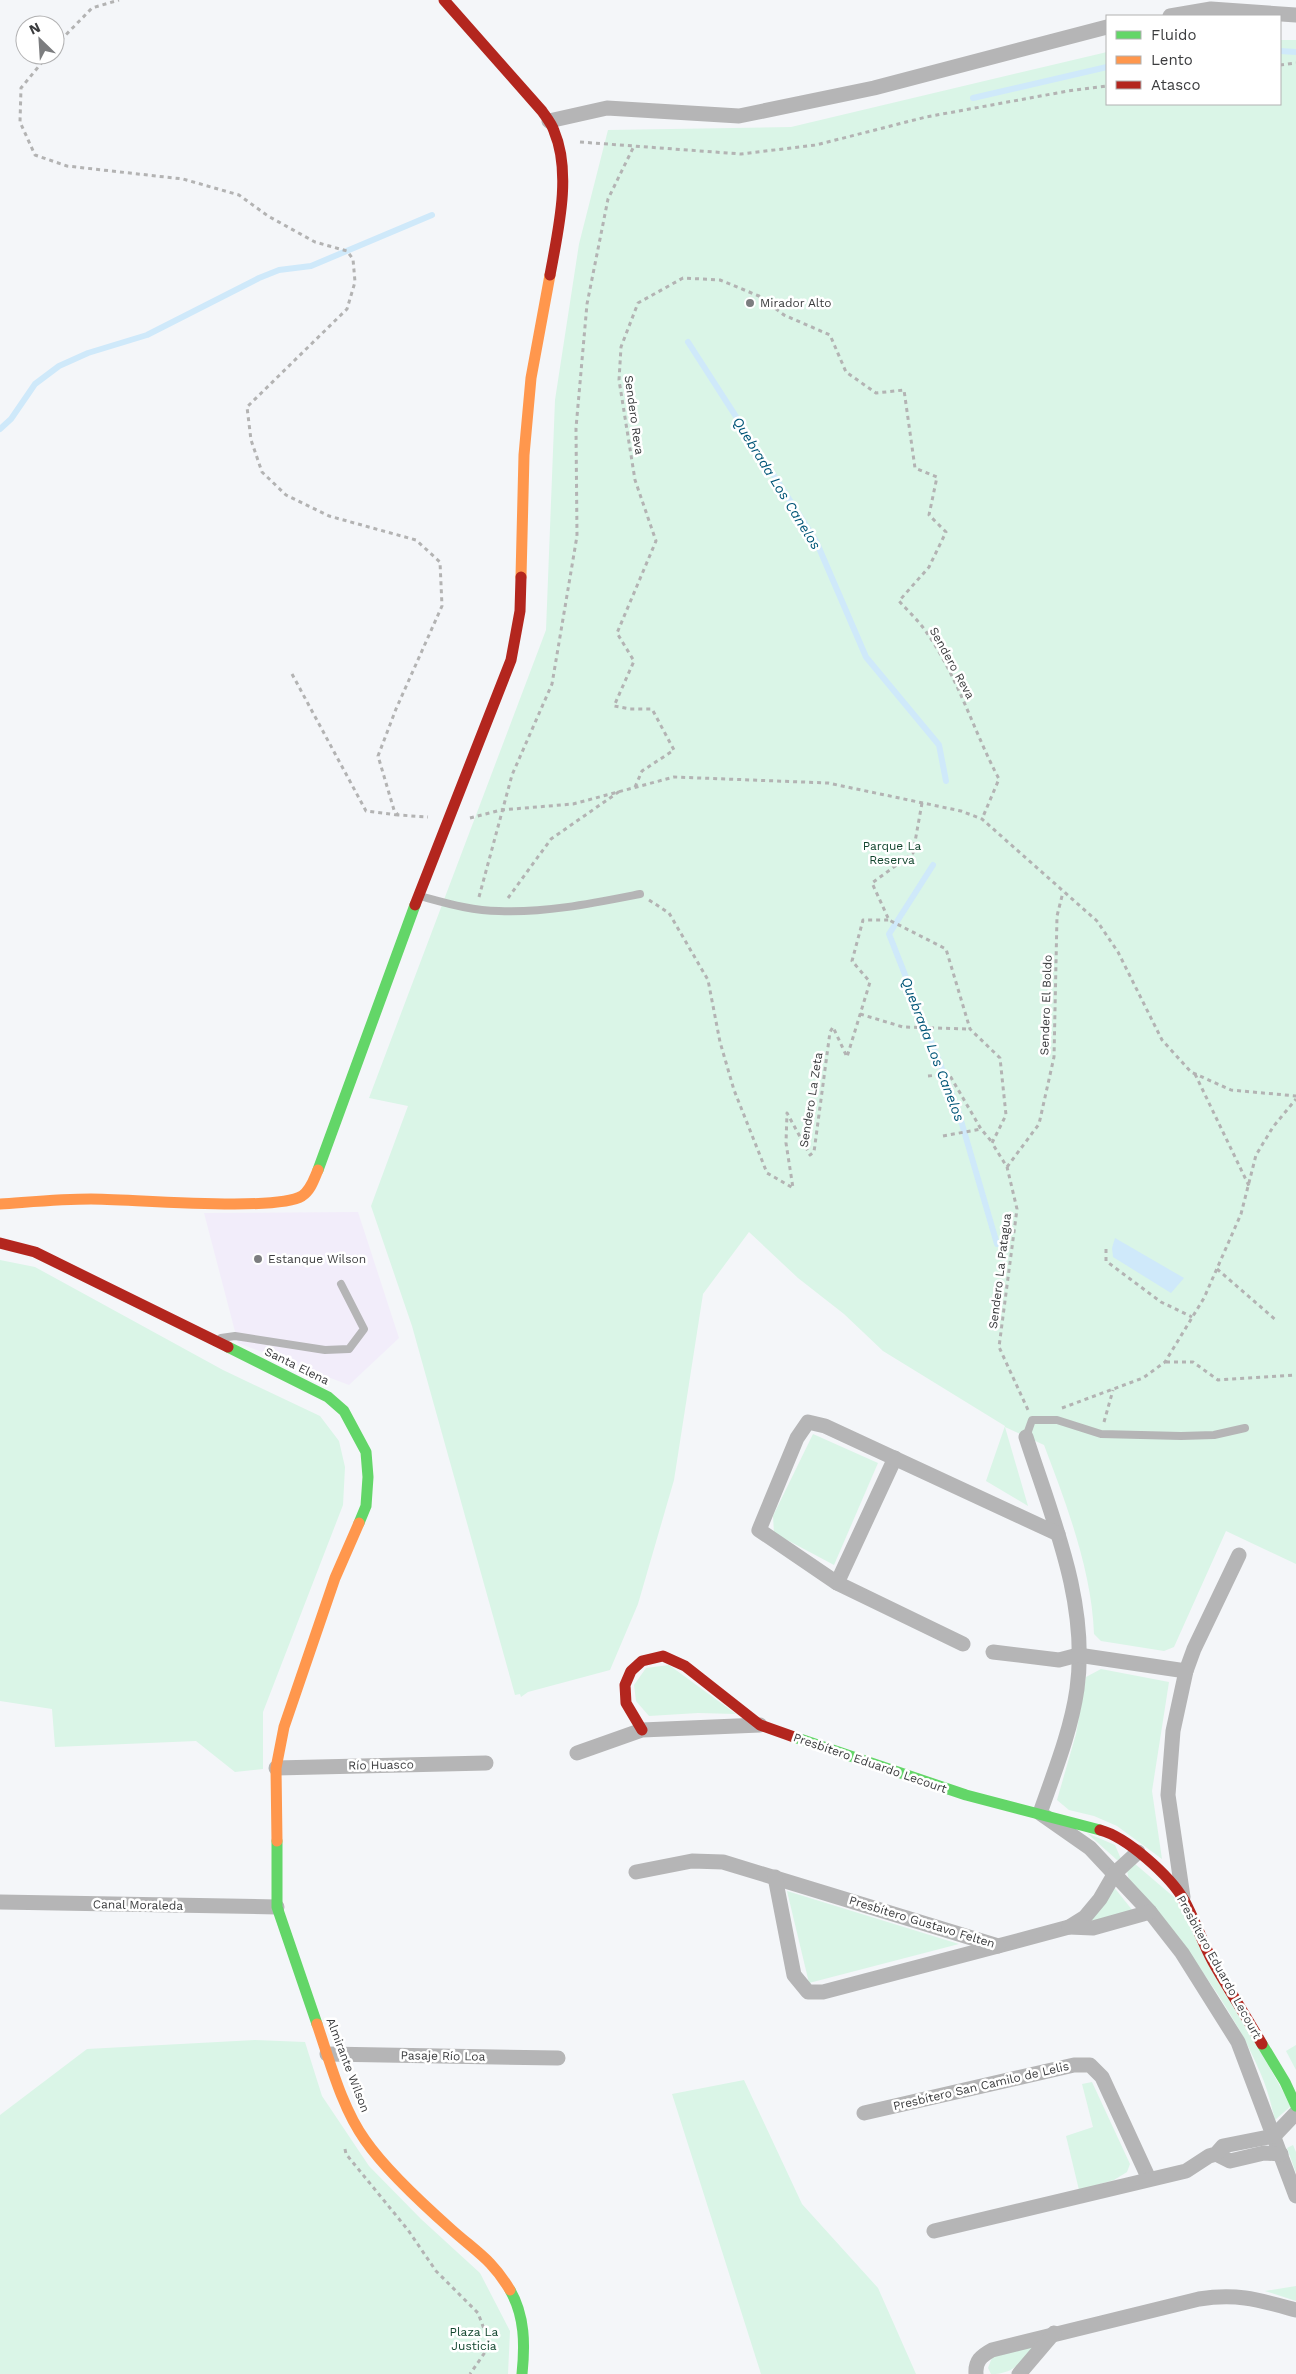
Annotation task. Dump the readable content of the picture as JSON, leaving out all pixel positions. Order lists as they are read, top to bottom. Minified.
{"streets":{"street":["Santa Elena","Presbítero Eduardo Lecourt","Río Huasco","Canal Moraleda","Presbítero Gustavo Felten","Pasaje Río Loa","Almirante Wilson","Presbítero San Camilo de Lelis"],"path":["Sendero Reva","Sendero El Boldo","Sendero La Zeta","Sendero La Patagua"]},"crossings":[["Sendero El Boldo","Sendero La Patagua"],["Santa Elena","Río Huasco"],["Santa Elena","Almirante Wilson"],["Presbítero Eduardo Lecourt","Presbítero Gustavo Felten"],["Río Huasco","Almirante Wilson"],["Canal Moraleda","Almirante Wilson"],["Pasaje Río Loa","Almirante Wilson"]],"water":["Quebrada Los Canelos"],"parks":["Parque La Reserva","Plaza La Justicia"],"places":["Mirador Alto","Estanque Wilson"],"legend":["Fluido","Lento","Atasco"],"north":"top left"}
